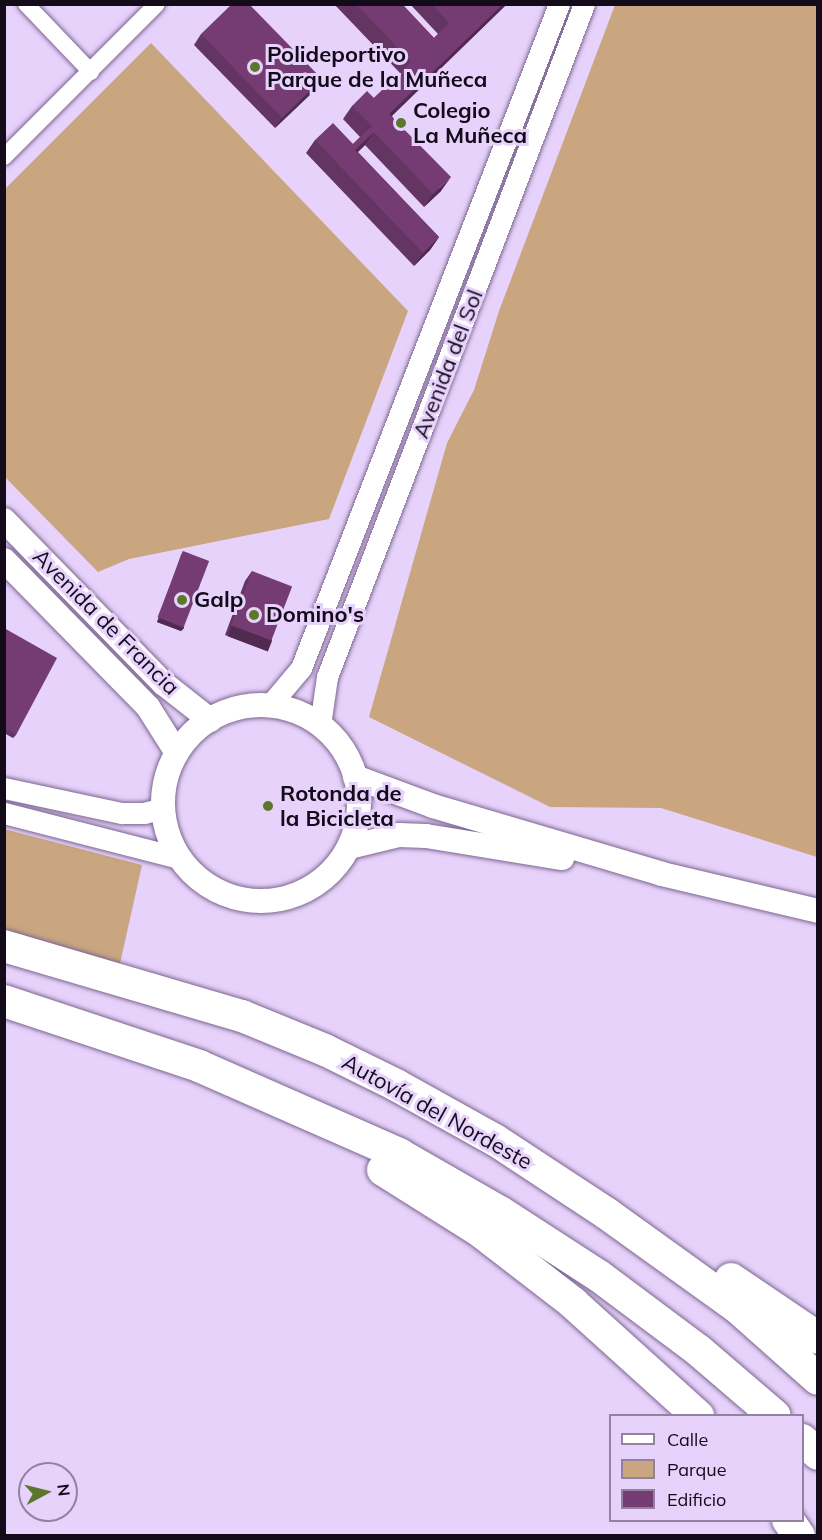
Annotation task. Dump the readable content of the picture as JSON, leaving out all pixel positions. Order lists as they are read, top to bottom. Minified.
{"streets":{"highway":["Autovía del Nordeste"],"main road":["Avenida de Francia"],"street":["Avenida del Sol"]},"crossings":[["Avenida del Sol","Avenida de Francia"]],"places":["Polideportivo Parque de la Muñeca","Colegio La Muñeca","Galp","Domino's","Rotonda de la Bicicleta"],"legend":["Calle","Parque","Edificio"],"north":"right"}
